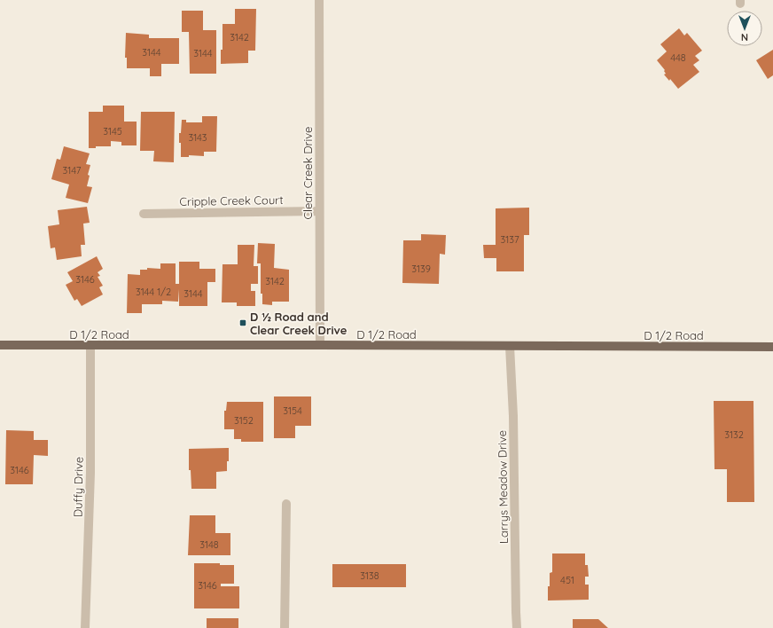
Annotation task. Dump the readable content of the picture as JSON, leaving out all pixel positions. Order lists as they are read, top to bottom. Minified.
{"streets":{"main road":["D 1/2 Road"],"street":["Clear Creek Drive","Cripple Creek Court","Duffy Drive","Larrys Meadow Drive"]},"crossings":[["Clear Creek Drive","Cripple Creek Court"],["Clear Creek Drive","D 1/2 Road"],["D 1/2 Road","Duffy Drive"],["D 1/2 Road","Larrys Meadow Drive"]],"places":{"transit":["D ½ Road and Clear Creek Drive"]},"house_numbers":["3142","3144","3144","448","3145","3143","3147","3137","3139","3146","3142","3144 1/2","3144","3154","3152","3132","3146","3148","3138","451","3146"],"north":"bottom"}
